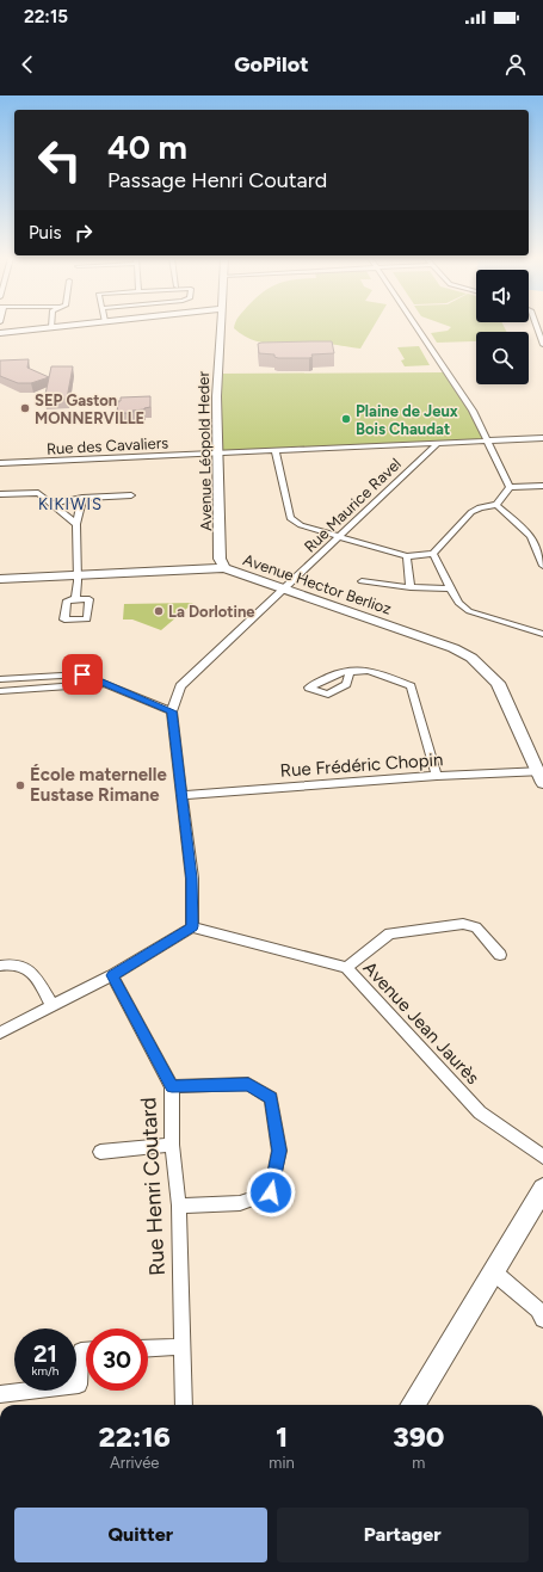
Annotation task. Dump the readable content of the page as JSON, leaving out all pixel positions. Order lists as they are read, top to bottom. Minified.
{"streets":{"street":["Rue des Cavaliers","Avenue Léopold Heder","Rue Maurice Ravel","Avenue Hector Berlioz","Rue Frédéric Chopin","Avenue Jean Jaurès","Rue Henri Coutard"]},"crossings":[["Rue des Cavaliers","Avenue Léopold Heder"],["Rue des Cavaliers","Rue Maurice Ravel"],["Avenue Léopold Heder","Avenue Hector Berlioz"],["Rue Maurice Ravel","Avenue Hector Berlioz"],["Avenue Hector Berlioz","Rue Frédéric Chopin"]],"districts":["KIKIWIS"],"places":["SEP Gaston MONNERVILLE","Plaine de Jeux Bois Chaudat","La Dorlotine","École maternelle Eustase Rimane"],"page":{"status":"22:15","header":"GoPilot","turn":["40 m","Passage Henri Coutard"],"then":"Puis","speed":"21 km/h","limit":"30","eta":["22:16","Arrivée","1","min","390","m"],"buttons":["Quitter","Partager"]}}
